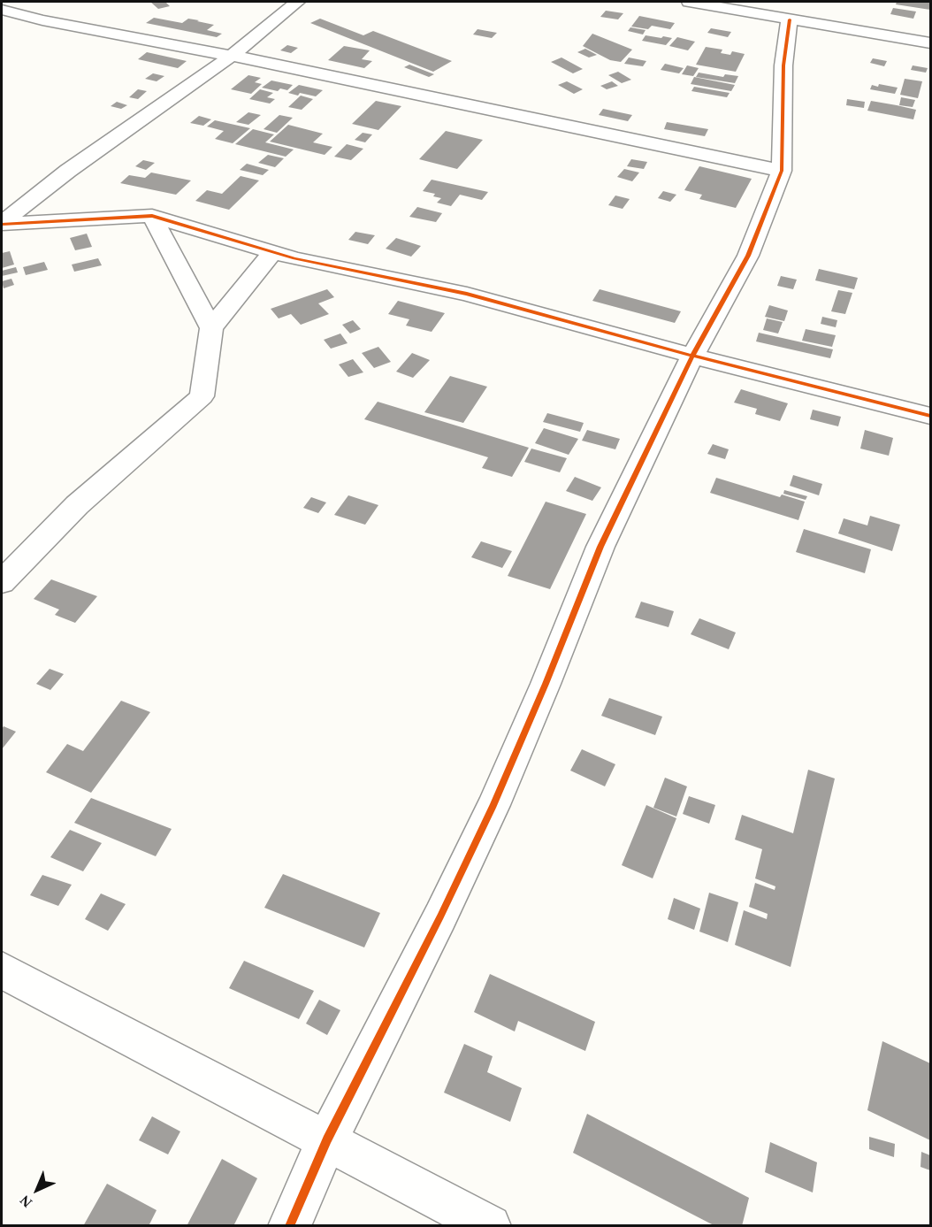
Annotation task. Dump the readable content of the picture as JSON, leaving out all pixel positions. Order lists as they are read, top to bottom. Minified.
{"north":"bottom left"}
